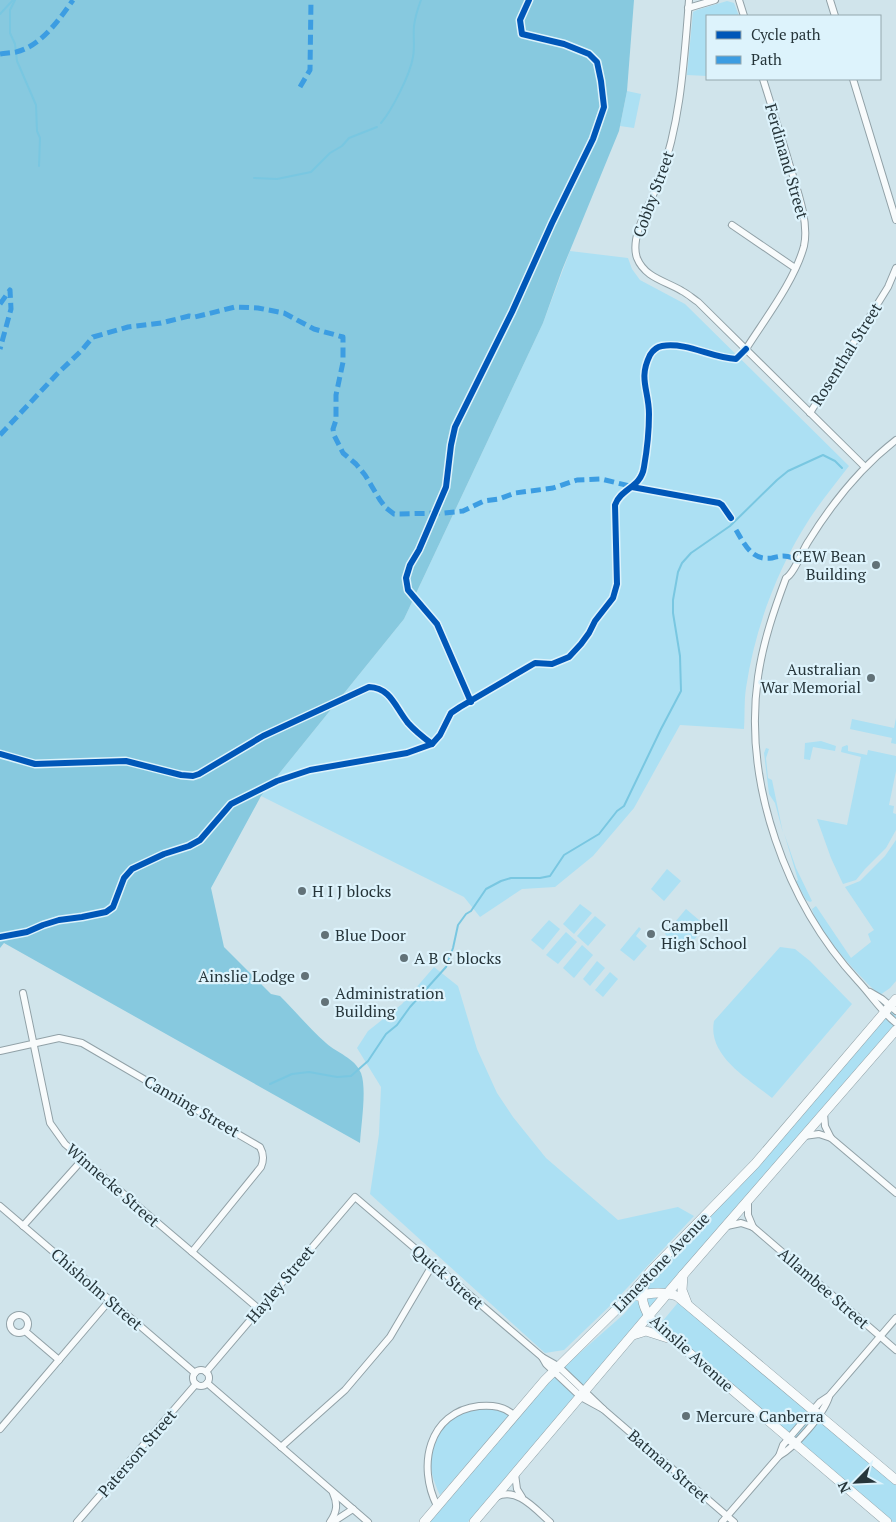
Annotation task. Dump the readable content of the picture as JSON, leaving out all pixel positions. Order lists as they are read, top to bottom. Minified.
{"streets":{"main road":["Limestone Avenue","Ainslie Avenue"],"street":["Ferdinand Street","Cobby Street","Rosenthal Street","Canning Street","Winnecke Street","Quick Street","Hayley Street","Allambee Street","Chisholm Street","Paterson Street","Batman Street"]},"crossings":[["Ferdinand Street","Cobby Street"],["Cobby Street","Rosenthal Street"],["Canning Street","Winnecke Street"],["Winnecke Street","Hayley Street"],["Limestone Avenue","Quick Street"],["Limestone Avenue","Ainslie Avenue"],["Limestone Avenue","Batman Street"],["Quick Street","Hayley Street"],["Quick Street","Batman Street"],["Hayley Street","Chisholm Street"],["Hayley Street","Paterson Street"],["Chisholm Street","Paterson Street"]],"places":["CEW Bean Building","Australian War Memorial","H I J blocks","Campbell High School","Blue Door","A B C blocks","Ainslie Lodge","Administration Building","Mercure Canberra"],"legend":["Cycle path","Path"],"north":"bottom left"}
